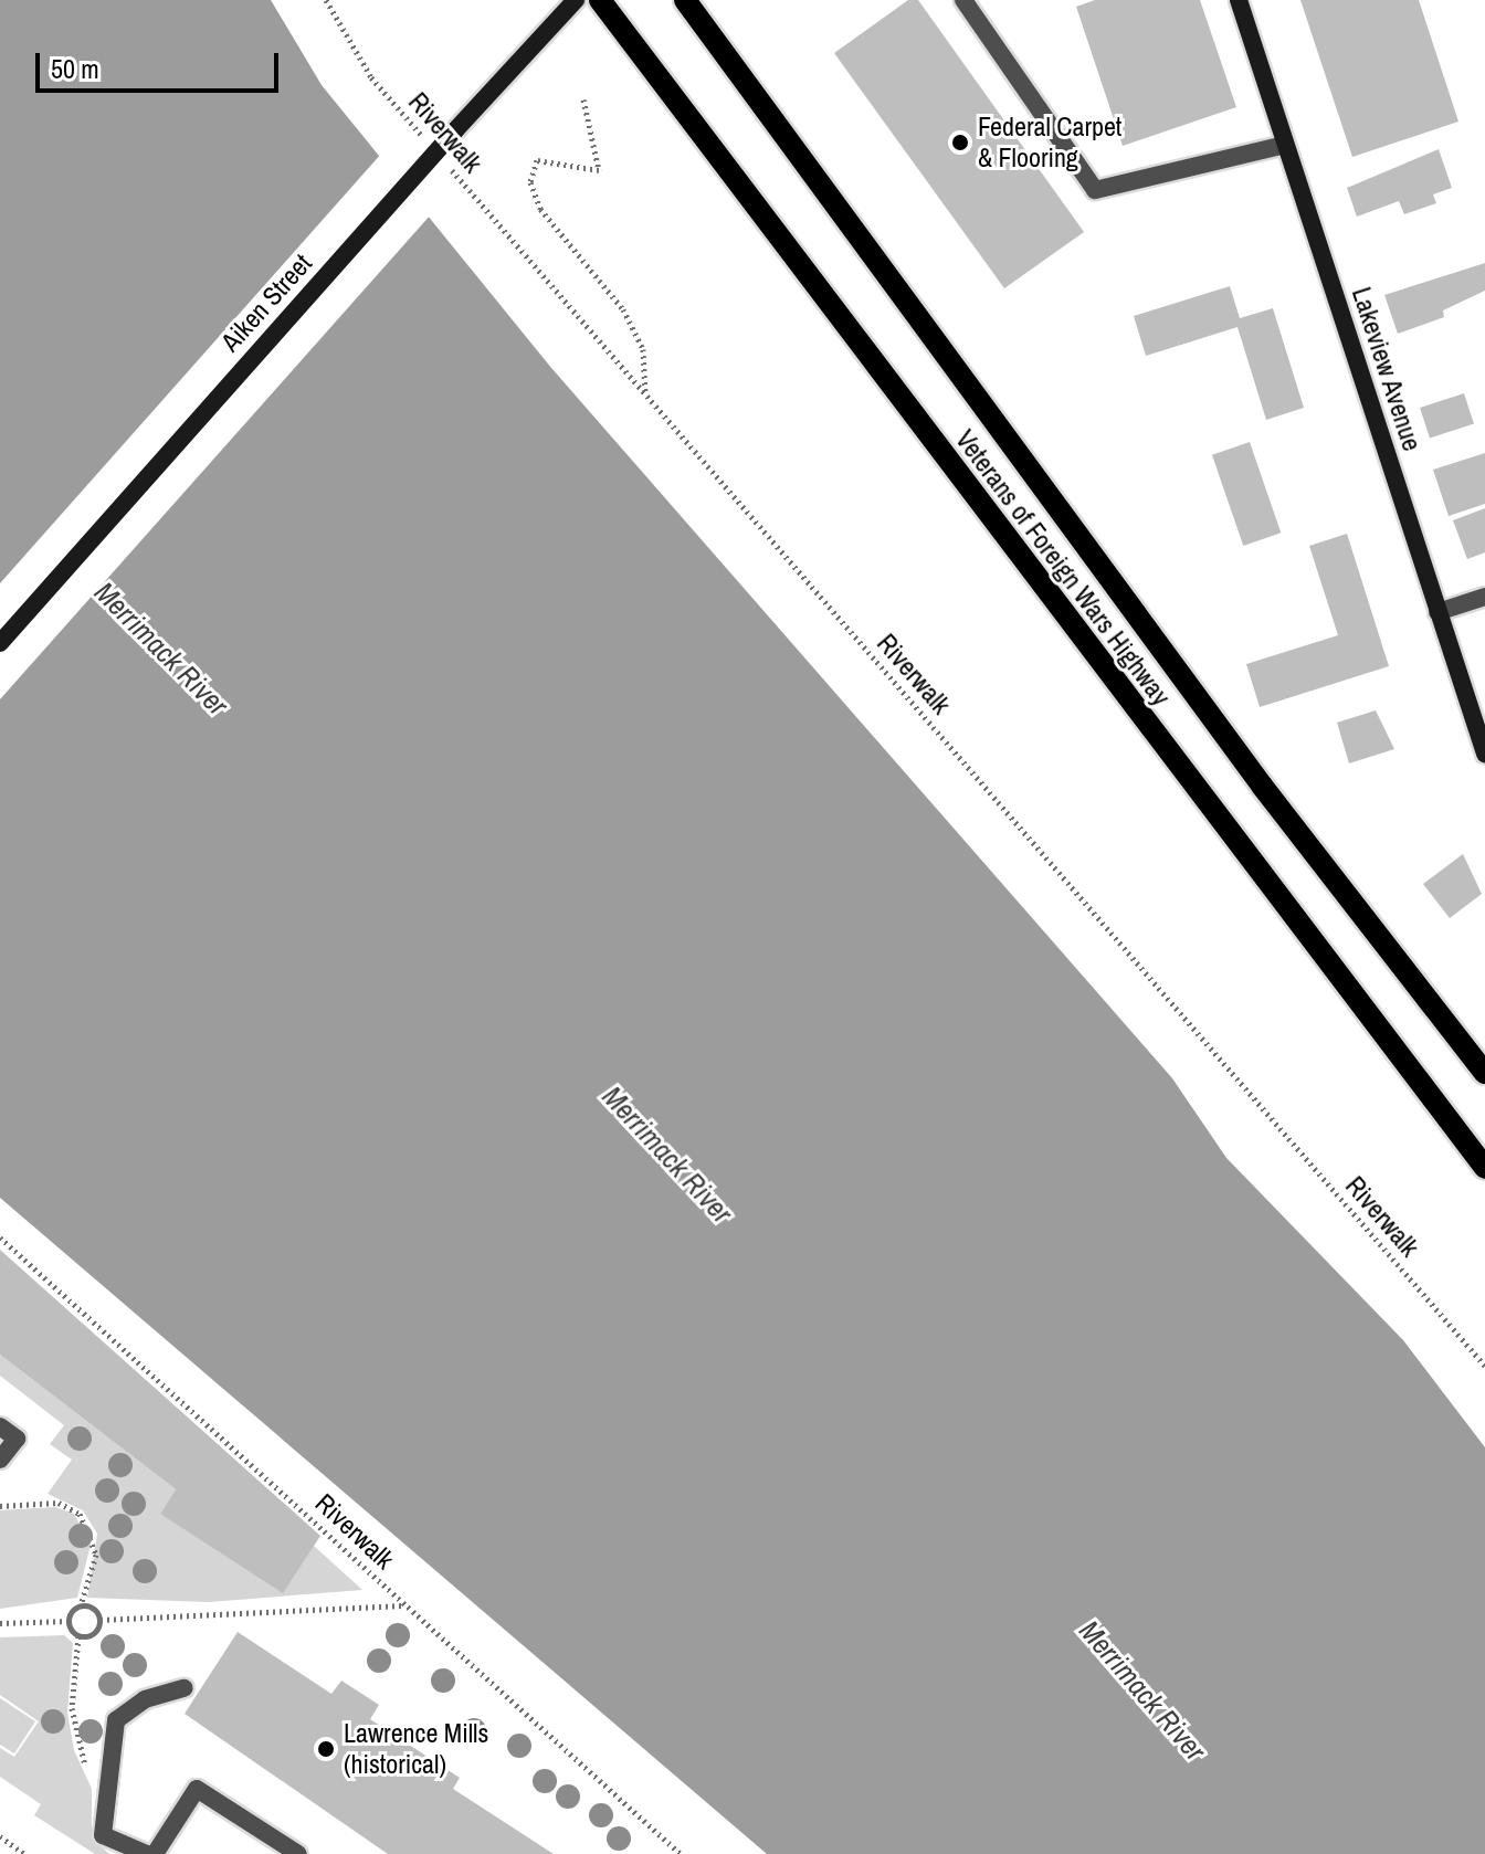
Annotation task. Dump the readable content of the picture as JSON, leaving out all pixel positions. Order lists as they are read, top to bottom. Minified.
{"streets":{"main road":["Aiken Street","Lakeview Avenue","Veterans of Foreign Wars Highway"],"path":["Riverwalk"]},"water":["Merrimack River"],"places":["Federal Carpet & Flooring","Lawrence Mills (historical)"],"scale_bar":"50 m"}
